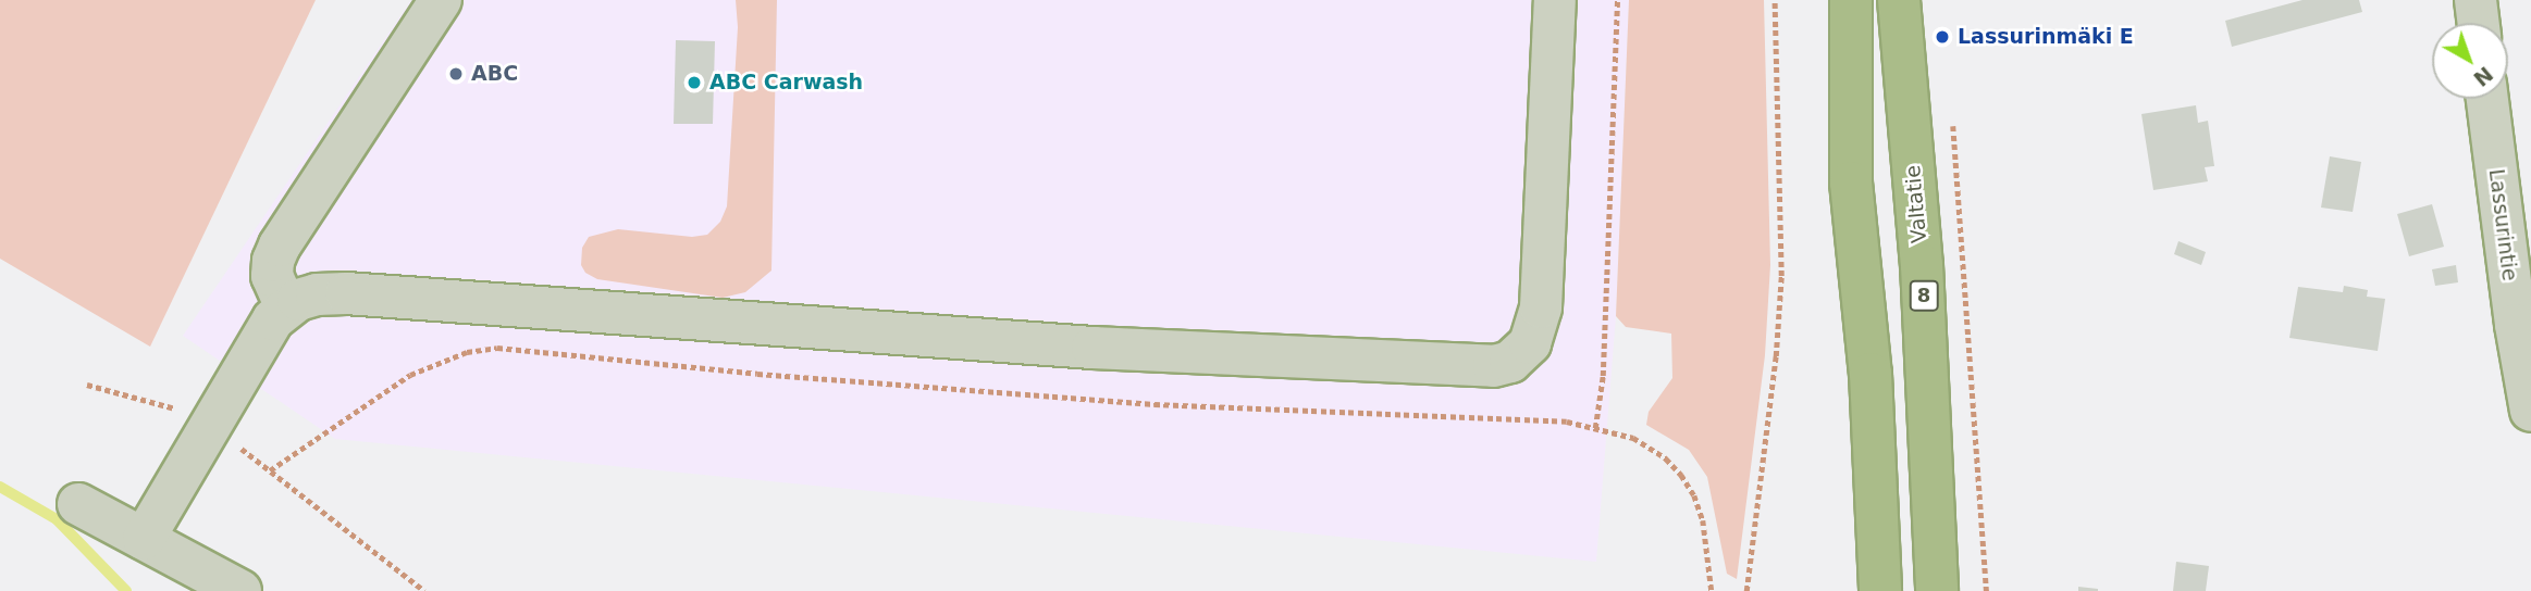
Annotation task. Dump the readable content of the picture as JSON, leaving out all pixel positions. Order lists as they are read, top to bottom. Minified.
{"streets":{"highway":["Valtatie","8"],"street":["Lassurintie"]},"places":["Lassurinmäki E","ABC","ABC Carwash"],"north":"bottom right"}
